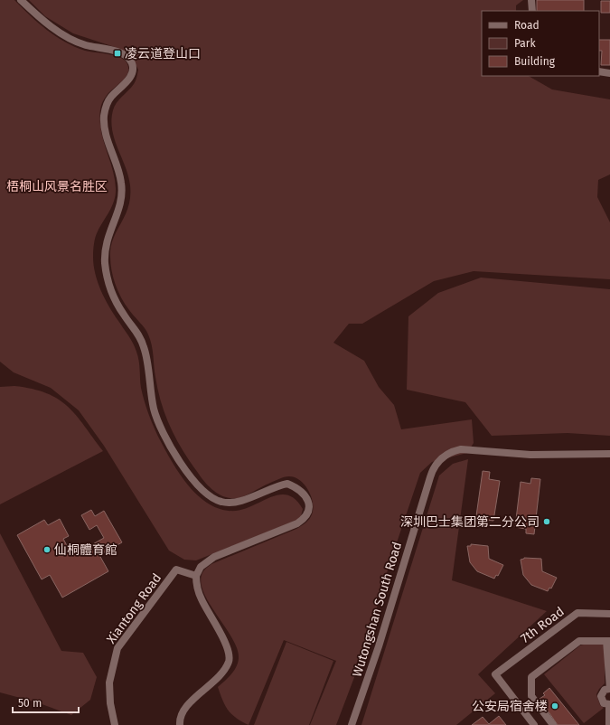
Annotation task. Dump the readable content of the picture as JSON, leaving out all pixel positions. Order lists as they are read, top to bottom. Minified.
{"streets":{"street":["Xiantong Road","Wutongshan South Road","7th Road"]},"parks":["梧桐山风景名胜区"],"places":{"transit":["凌云道登山口"],"other":["深圳巴士集团第二分公司","仙桐體育館","公安局宿舍楼"]},"legend":["Road","Park","Building"],"scale_bar":"50 m"}
